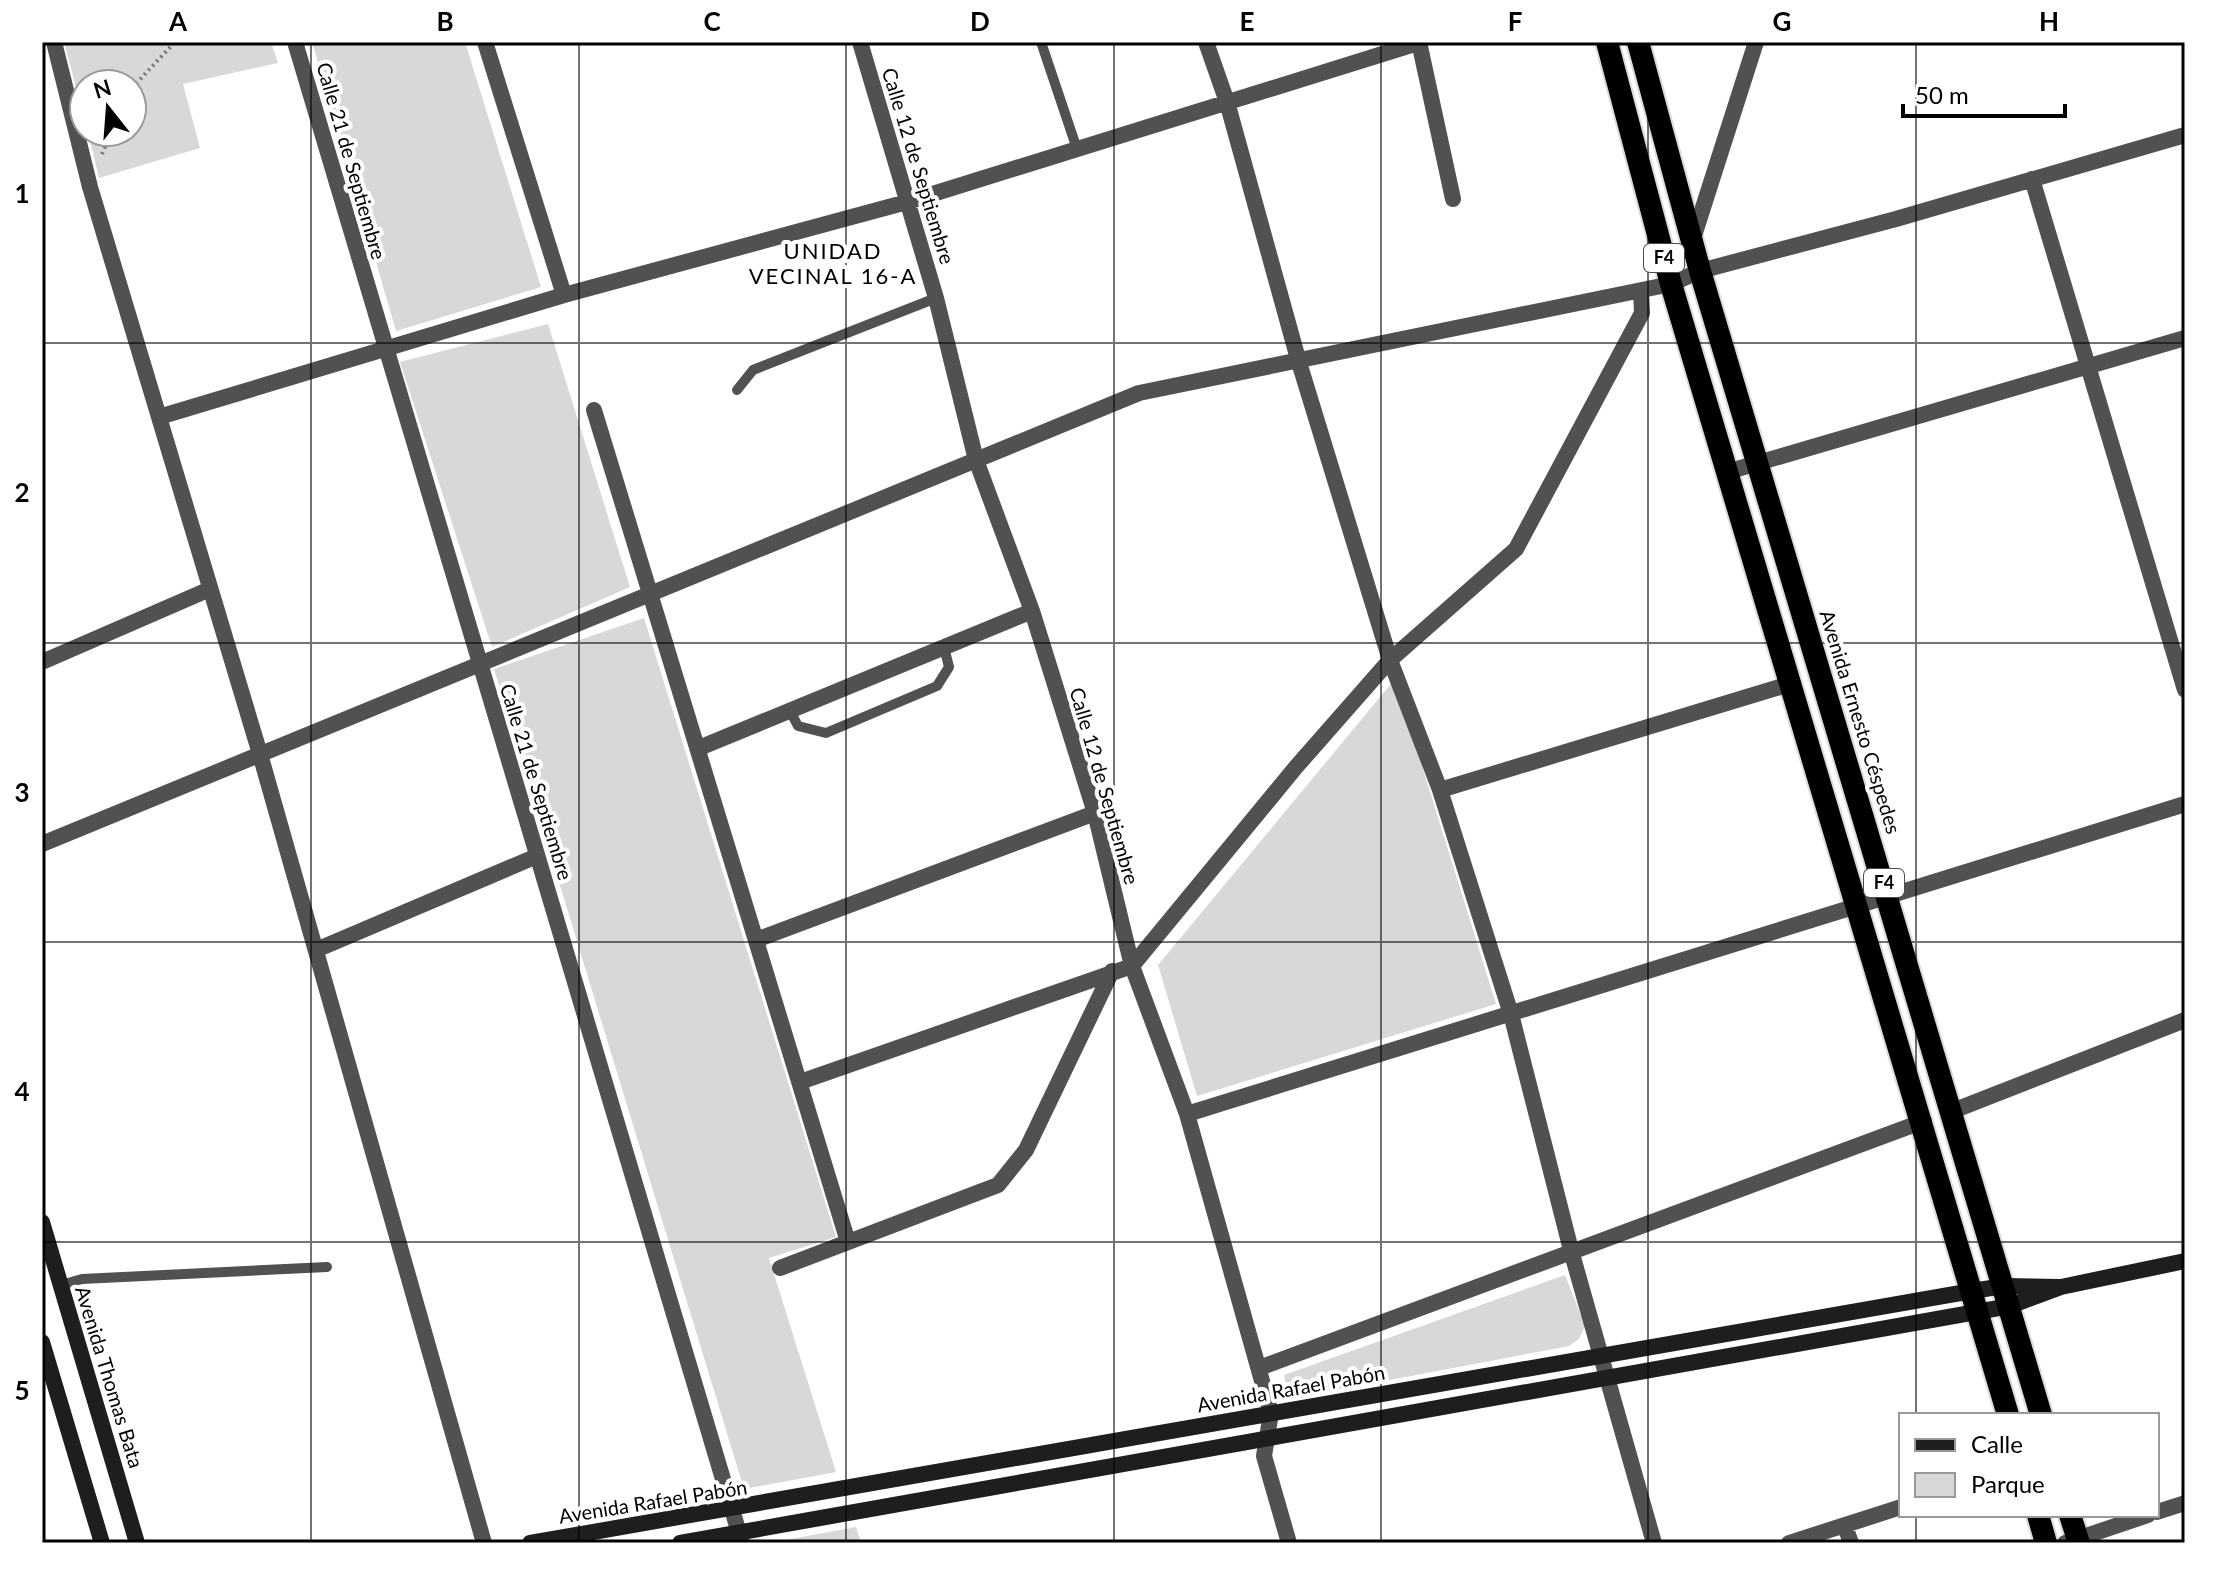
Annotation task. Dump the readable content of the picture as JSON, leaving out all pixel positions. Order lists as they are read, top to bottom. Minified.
{"streets":{"highway":["F4","Avenida Ernesto Céspedes"],"main road":["Avenida Thomas Bata","Avenida Rafael Pabón"],"street":["Calle 21 de Septiembre","Calle 12 de Septiembre"]},"crossings":[["Calle 21 de Septiembre","Avenida Rafael Pabón"],["Calle 12 de Septiembre","Avenida Rafael Pabón"],["F4","Avenida Rafael Pabón"],["Avenida Ernesto Céspedes","Avenida Rafael Pabón"]],"districts":["UNIDAD VECINAL 16-A"],"legend":["Calle","Parque"],"scale_bar":"50 m","north":"top","grid":{"columns":["A","B","C","D","E","F","G","H"],"rows":["1","2","3","4","5"]}}
